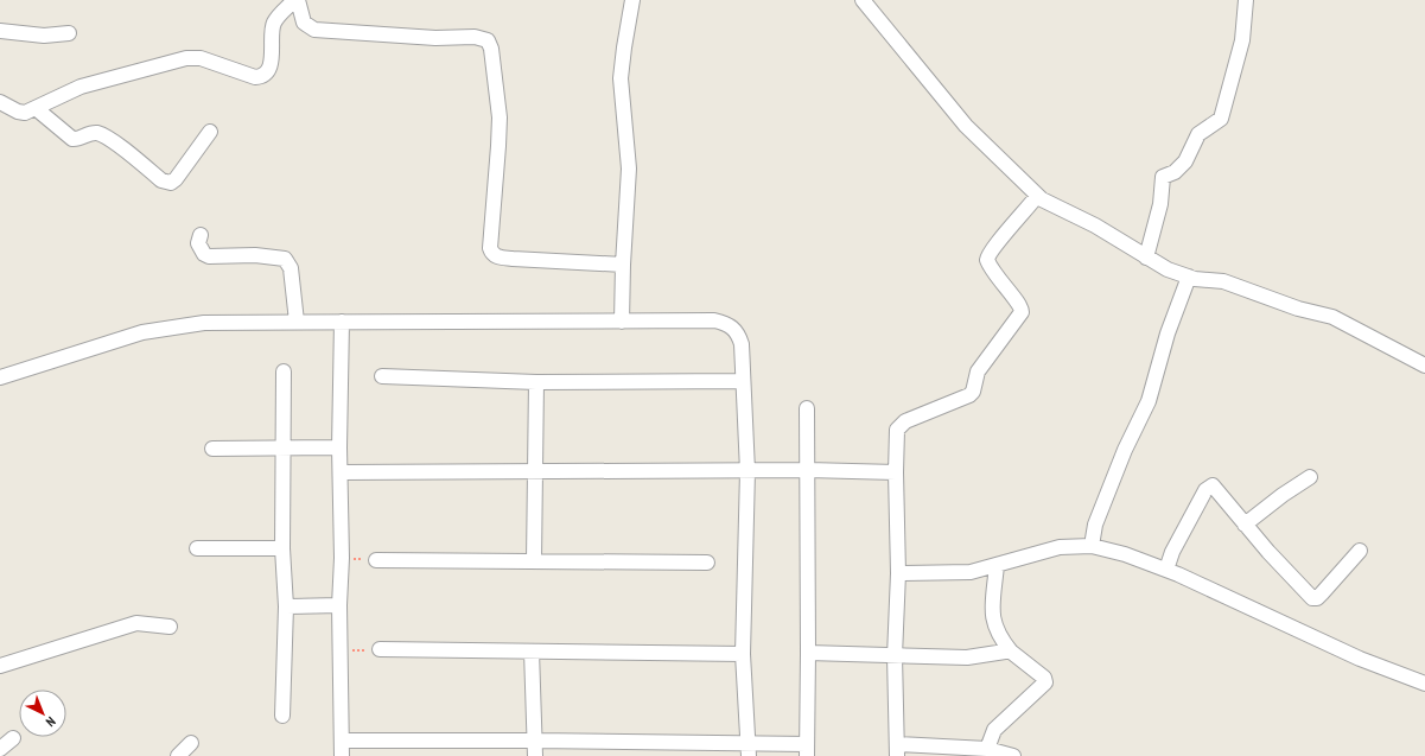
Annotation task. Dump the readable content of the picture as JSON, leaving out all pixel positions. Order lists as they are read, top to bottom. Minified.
{"north":"bottom right"}
